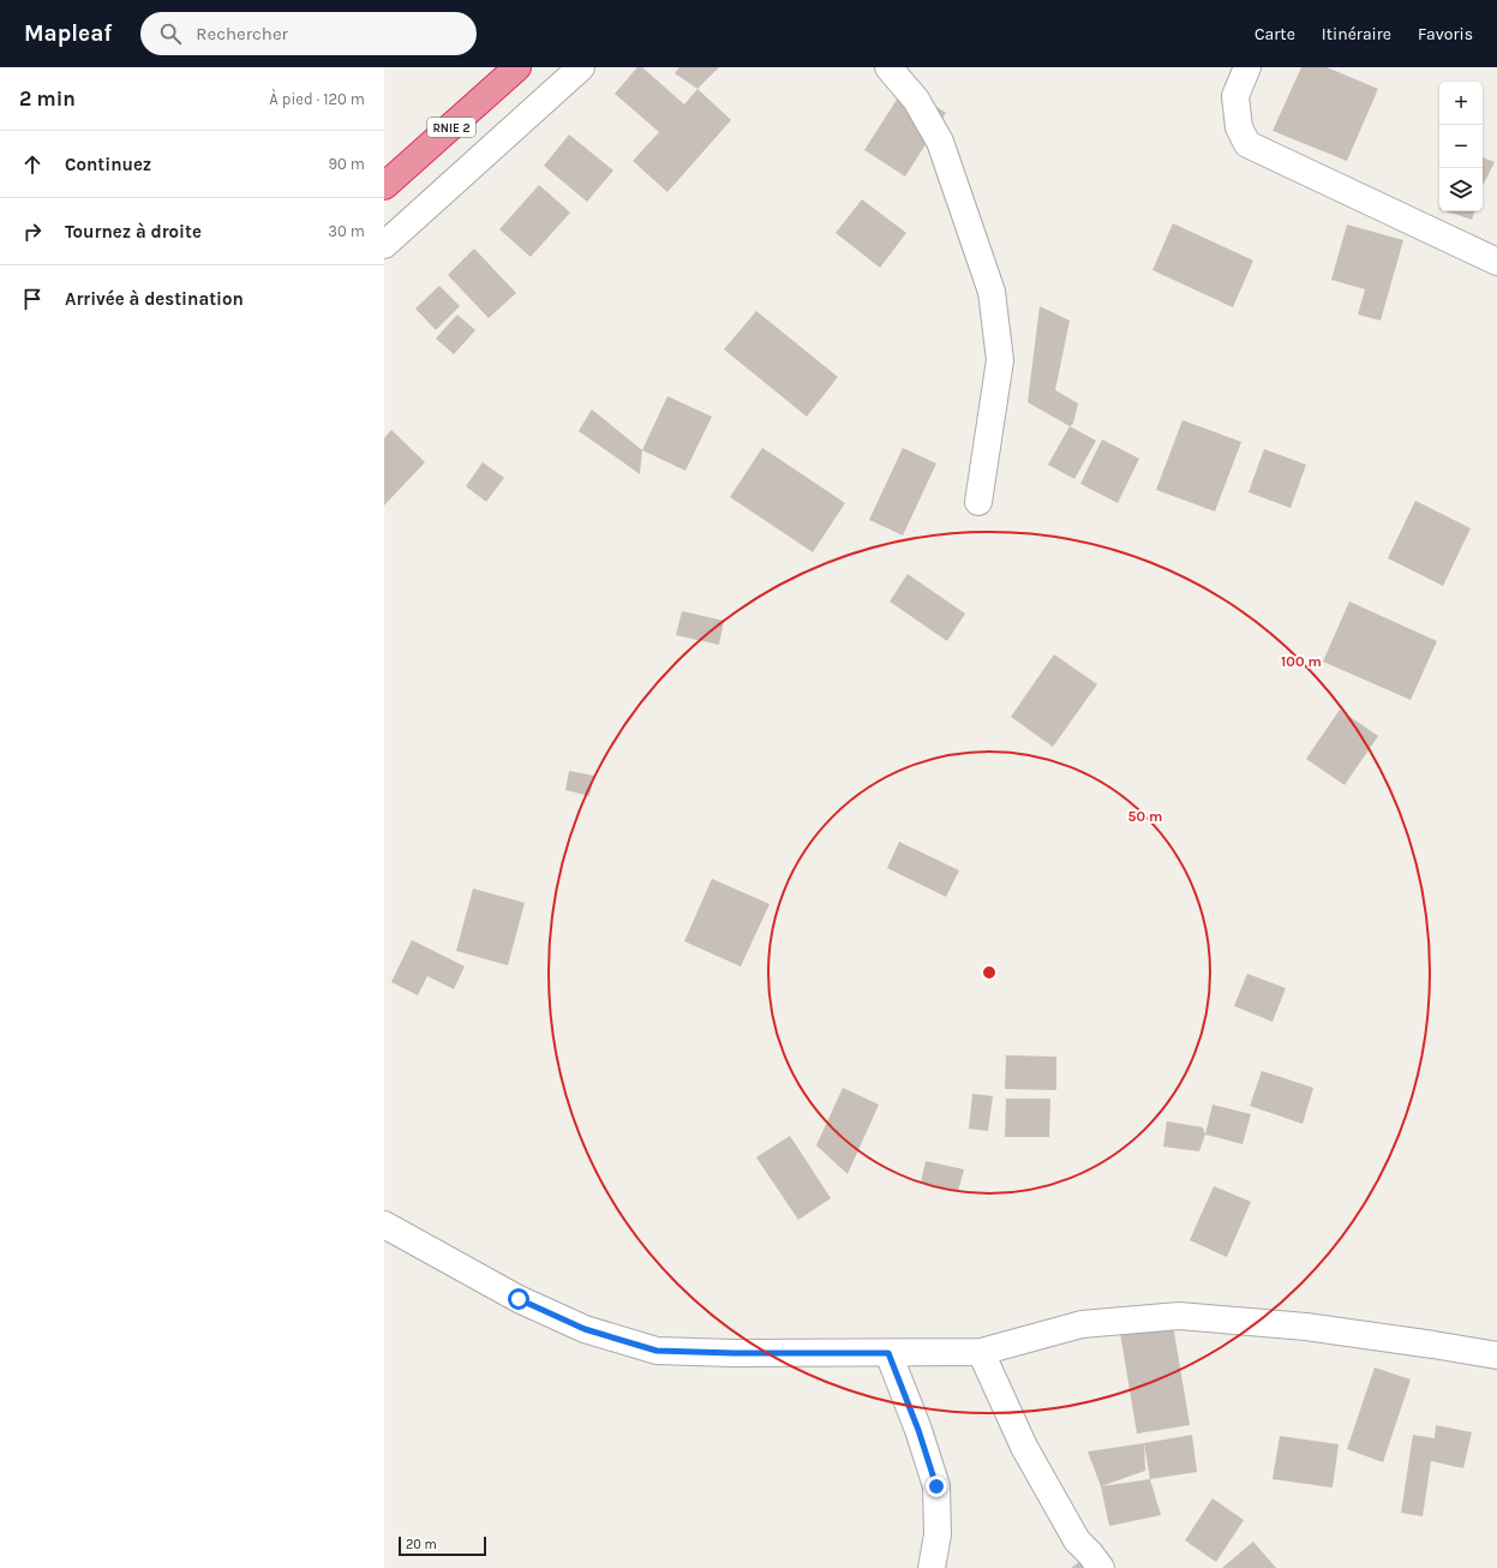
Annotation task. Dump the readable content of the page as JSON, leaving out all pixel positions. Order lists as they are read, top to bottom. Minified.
{"streets":{"highway":["RNIE 2"]},"scale_bar":"20 m","page":{"header":"Mapleaf","search":"Rechercher","nav":["Carte","Itinéraire","Favoris"],"heading":["2 min","À pied · 120 m"],"map_buttons":["+","−"],"list":[["Continuez","90 m"],["Tournez à droite","30 m"],"Arrivée à destination"],"scale":"20 m"},"rings":["100 m","50 m"]}
